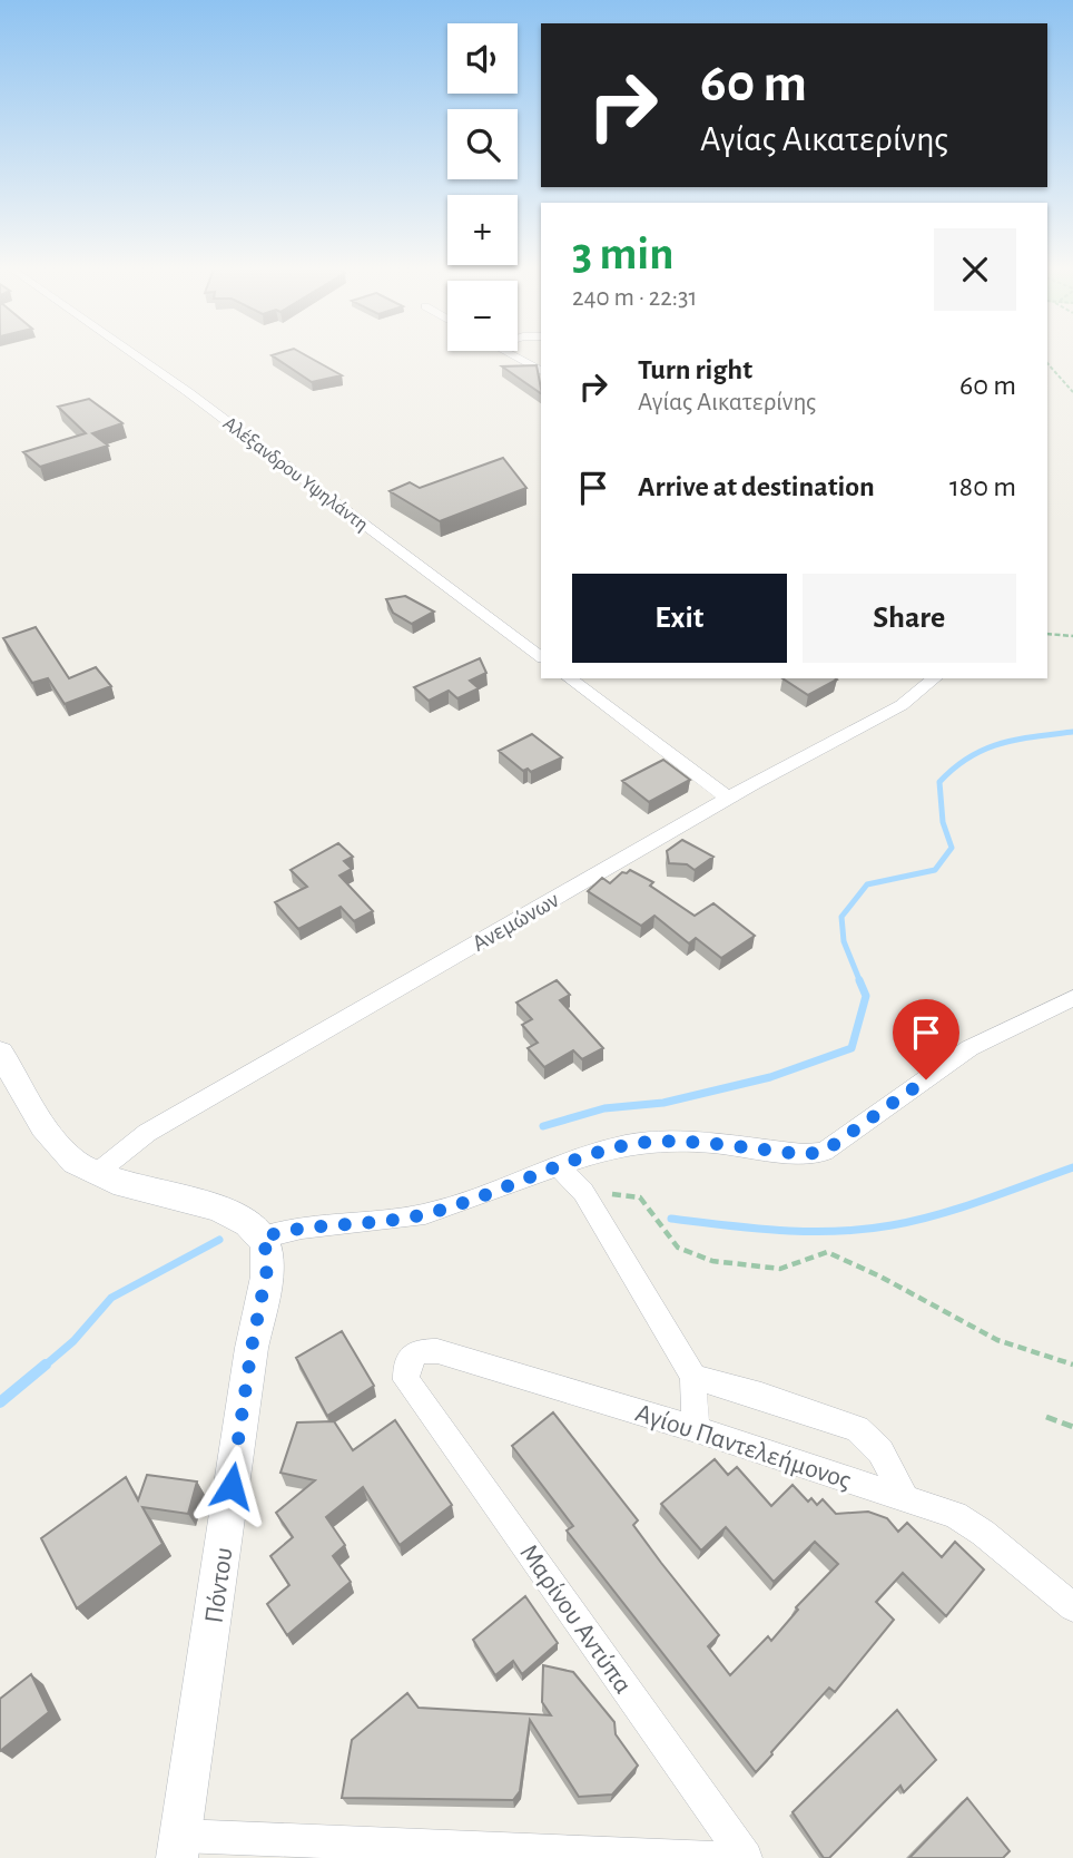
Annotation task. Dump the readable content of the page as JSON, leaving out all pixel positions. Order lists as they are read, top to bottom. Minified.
{"streets":{"street":["Αλέξανδρου Υψηλάντη","Ανεμώνων","Αγίου Παντελεήμονος","Πόντου","Μαρίνου Αντύπα"]},"crossings":[["Αγίου Παντελεήμονος","Μαρίνου Αντύπα"]],"page":{"map_buttons":["+","−"],"turn":["60 m","Αγίας Αικατερίνης"],"heading":["3 min","240 m · 22:31"],"list":[{"name":"Turn right","note":"Αγίας Αικατερίνης","value":"60 m"},{"name":"Arrive at destination","value":"180 m"}],"buttons":["Exit","Share"]}}
